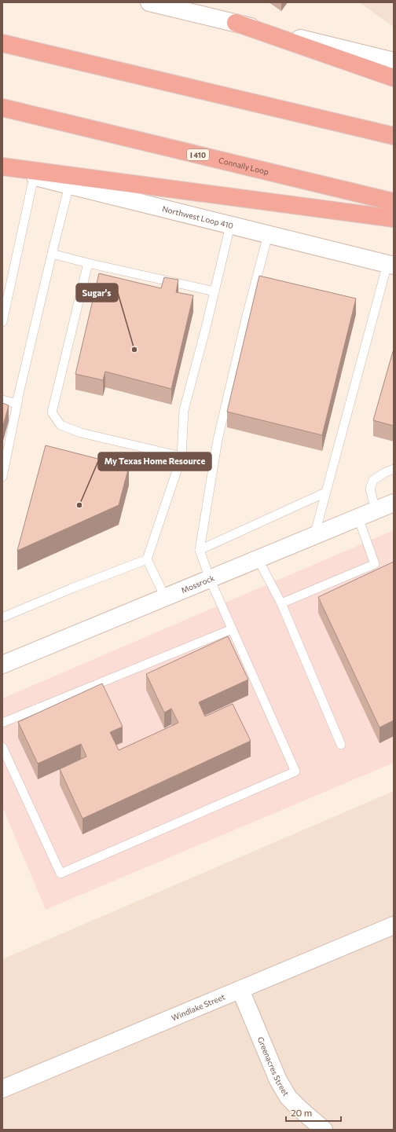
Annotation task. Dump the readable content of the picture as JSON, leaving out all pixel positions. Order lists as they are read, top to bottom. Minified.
{"streets":{"highway":["I 410","Connally Loop"],"street":["Northwest Loop 410","Mossrock","Windlake Street","Greenacres Street"]},"crossings":[["Windlake Street","Greenacres Street"]],"places":["Sugar's","My Texas Home Resource"],"scale_bar":"20 m"}
